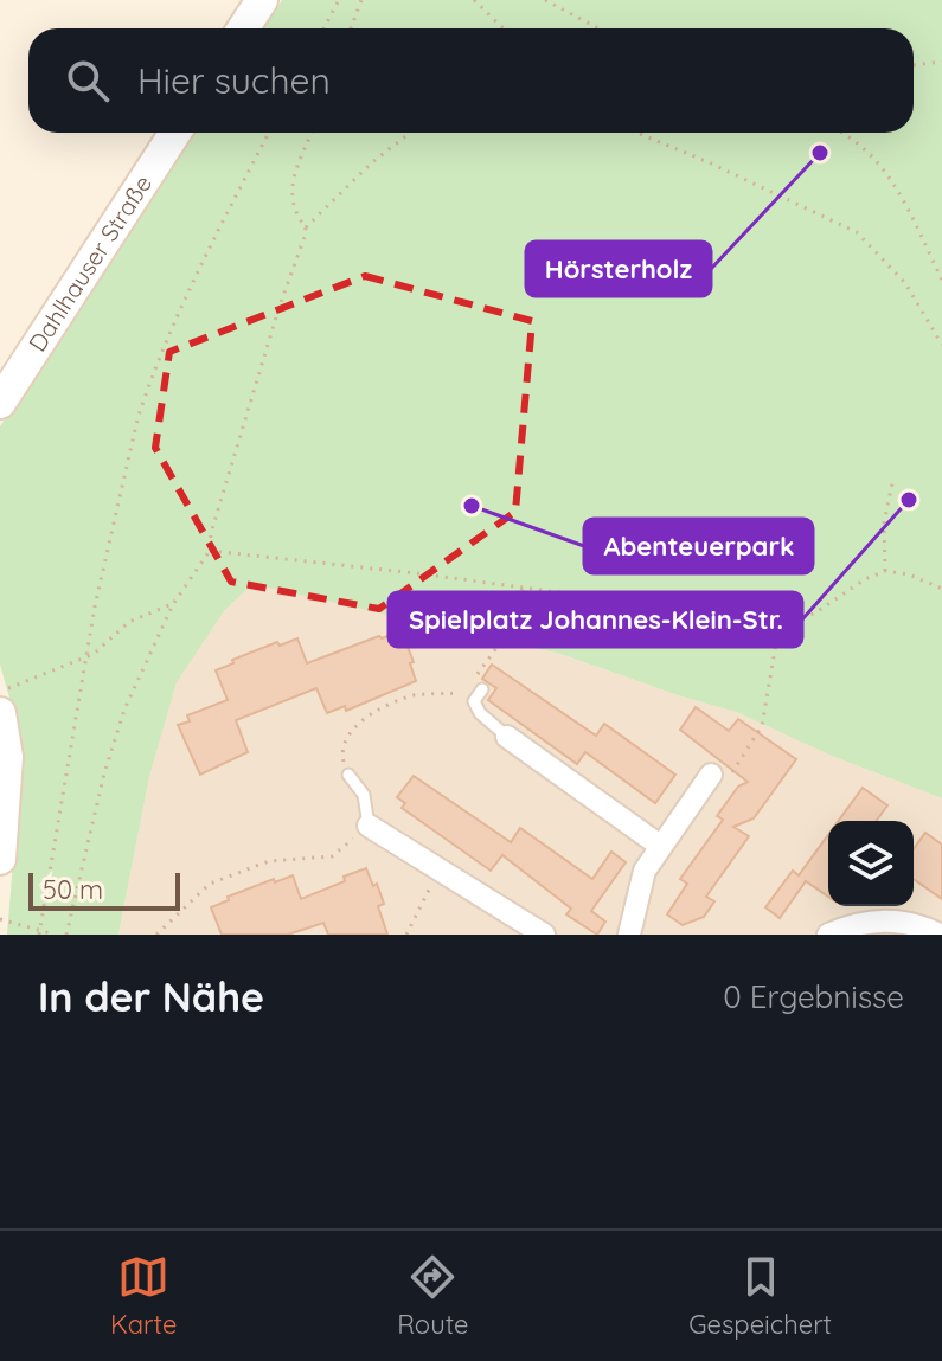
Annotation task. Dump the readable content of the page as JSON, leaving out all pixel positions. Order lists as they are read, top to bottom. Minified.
{"streets":{"street":["Dahlhauser Straße"]},"places":["Hörsterholz","Spielplatz Johannes-Klein-Str.","Abenteuerpark"],"scale_bar":"50 m","page":{"search":"Hier suchen","scale":"50 m","heading":["In der Nähe","0 Ergebnisse"],"nav":["Karte","Route","Gespeichert"]}}
